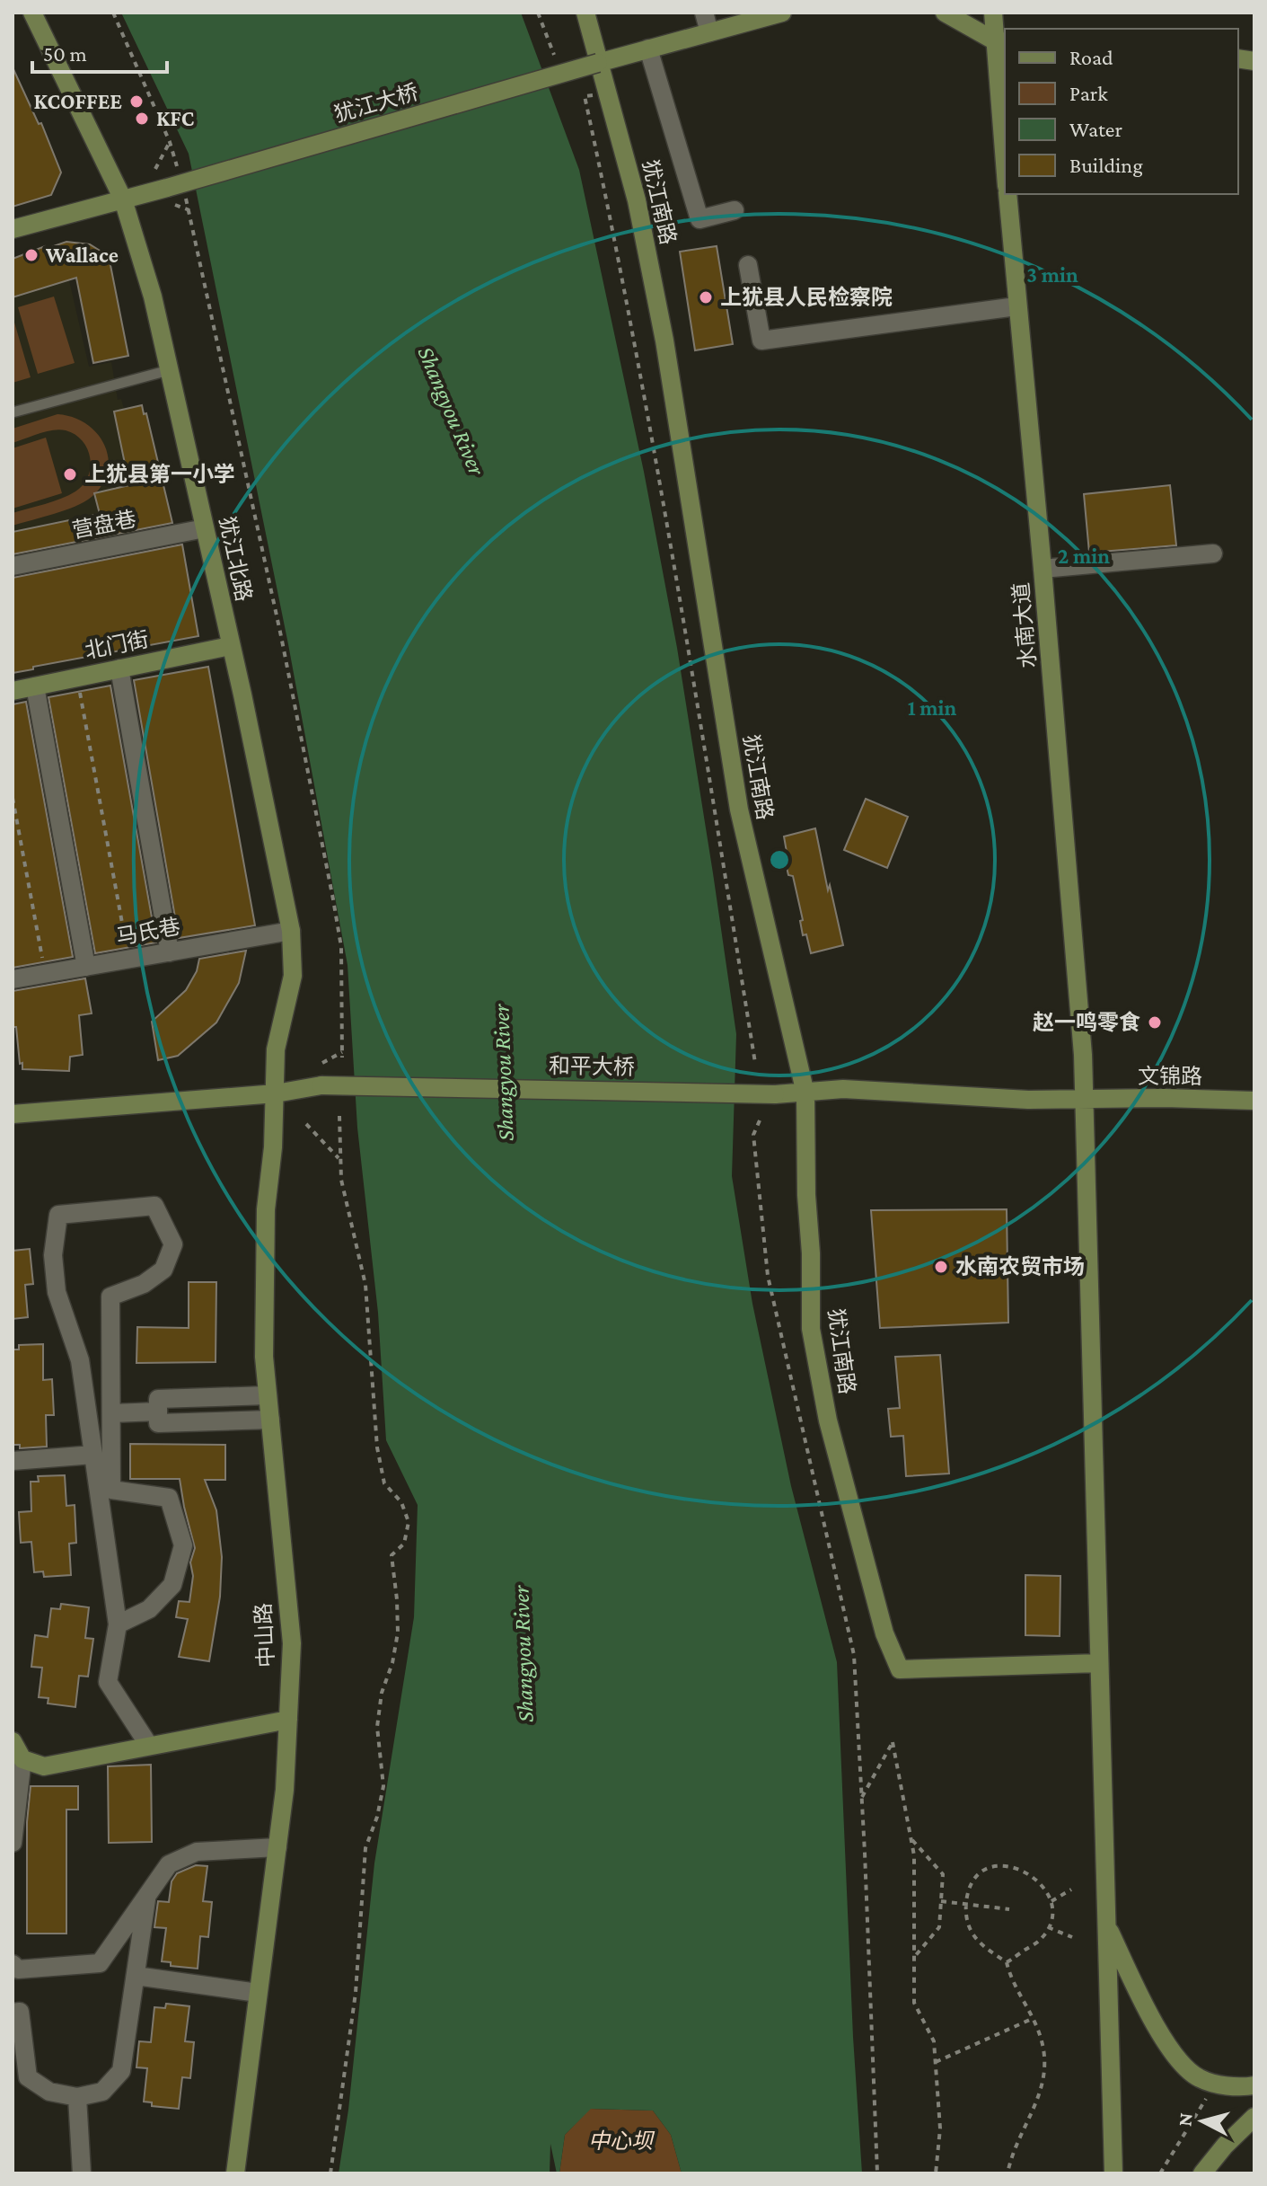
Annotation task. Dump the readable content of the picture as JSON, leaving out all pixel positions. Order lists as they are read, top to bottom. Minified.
{"streets":{"street":["犹江大桥","犹江南路","营盘巷","犹江北路","水南大道","北门街","马氏巷","和平大桥","文锦路","中山路"]},"crossings":[["犹江大桥","犹江南路"],["犹江大桥","犹江北路"],["犹江南路","水南大道"],["犹江南路","和平大桥"],["犹江南路","文锦路"],["营盘巷","犹江北路"],["犹江北路","北门街"],["犹江北路","马氏巷"],["犹江北路","和平大桥"],["犹江北路","中山路"],["水南大道","文锦路"],["和平大桥","文锦路"],["和平大桥","中山路"]],"water":["Shangyou River"],"parks":["中心坝"],"places":["KCOFFEE","KFC","Wallace","上犹县人民检察院","上犹县第一小学","赵一鸣零食","水南农贸市场"],"legend":["Road","Park","Water","Building"],"scale_bar":"50 m","north":"left","rings":["3 min","2 min","1 min"]}
